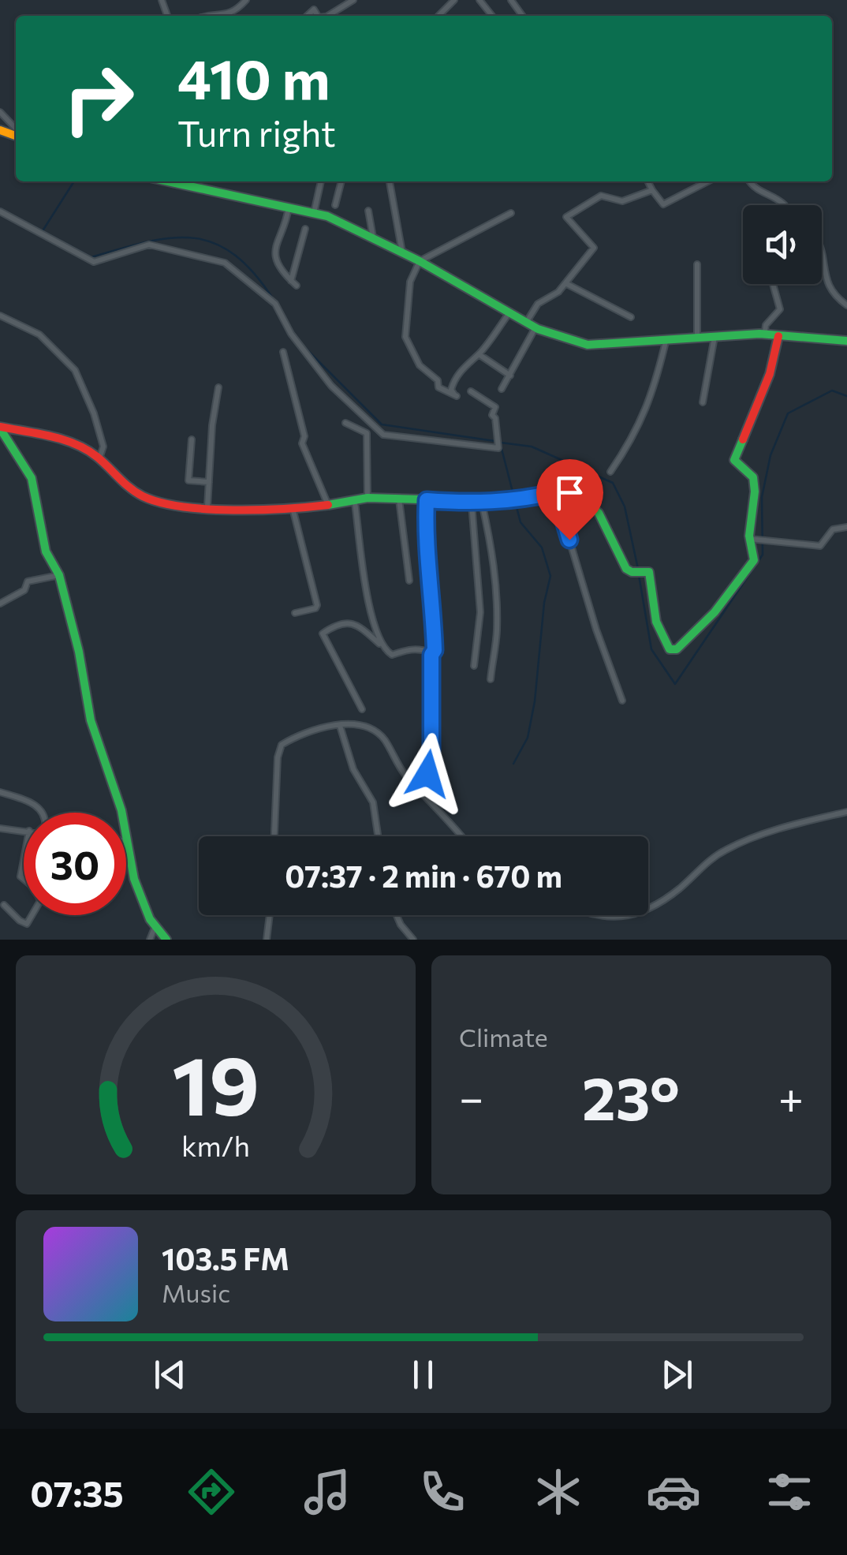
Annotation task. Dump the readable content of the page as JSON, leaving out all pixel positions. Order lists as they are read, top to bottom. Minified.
{"page":{"turn":["410 m","Turn right"],"limit":"30","trip":"07:37 · 2 min · 670 m","tile":"Climate","heat":["−","23°","+"],"song":["103.5 FM","Music"],"tabs":"07:35","gauge":["19","km/h"]}}
